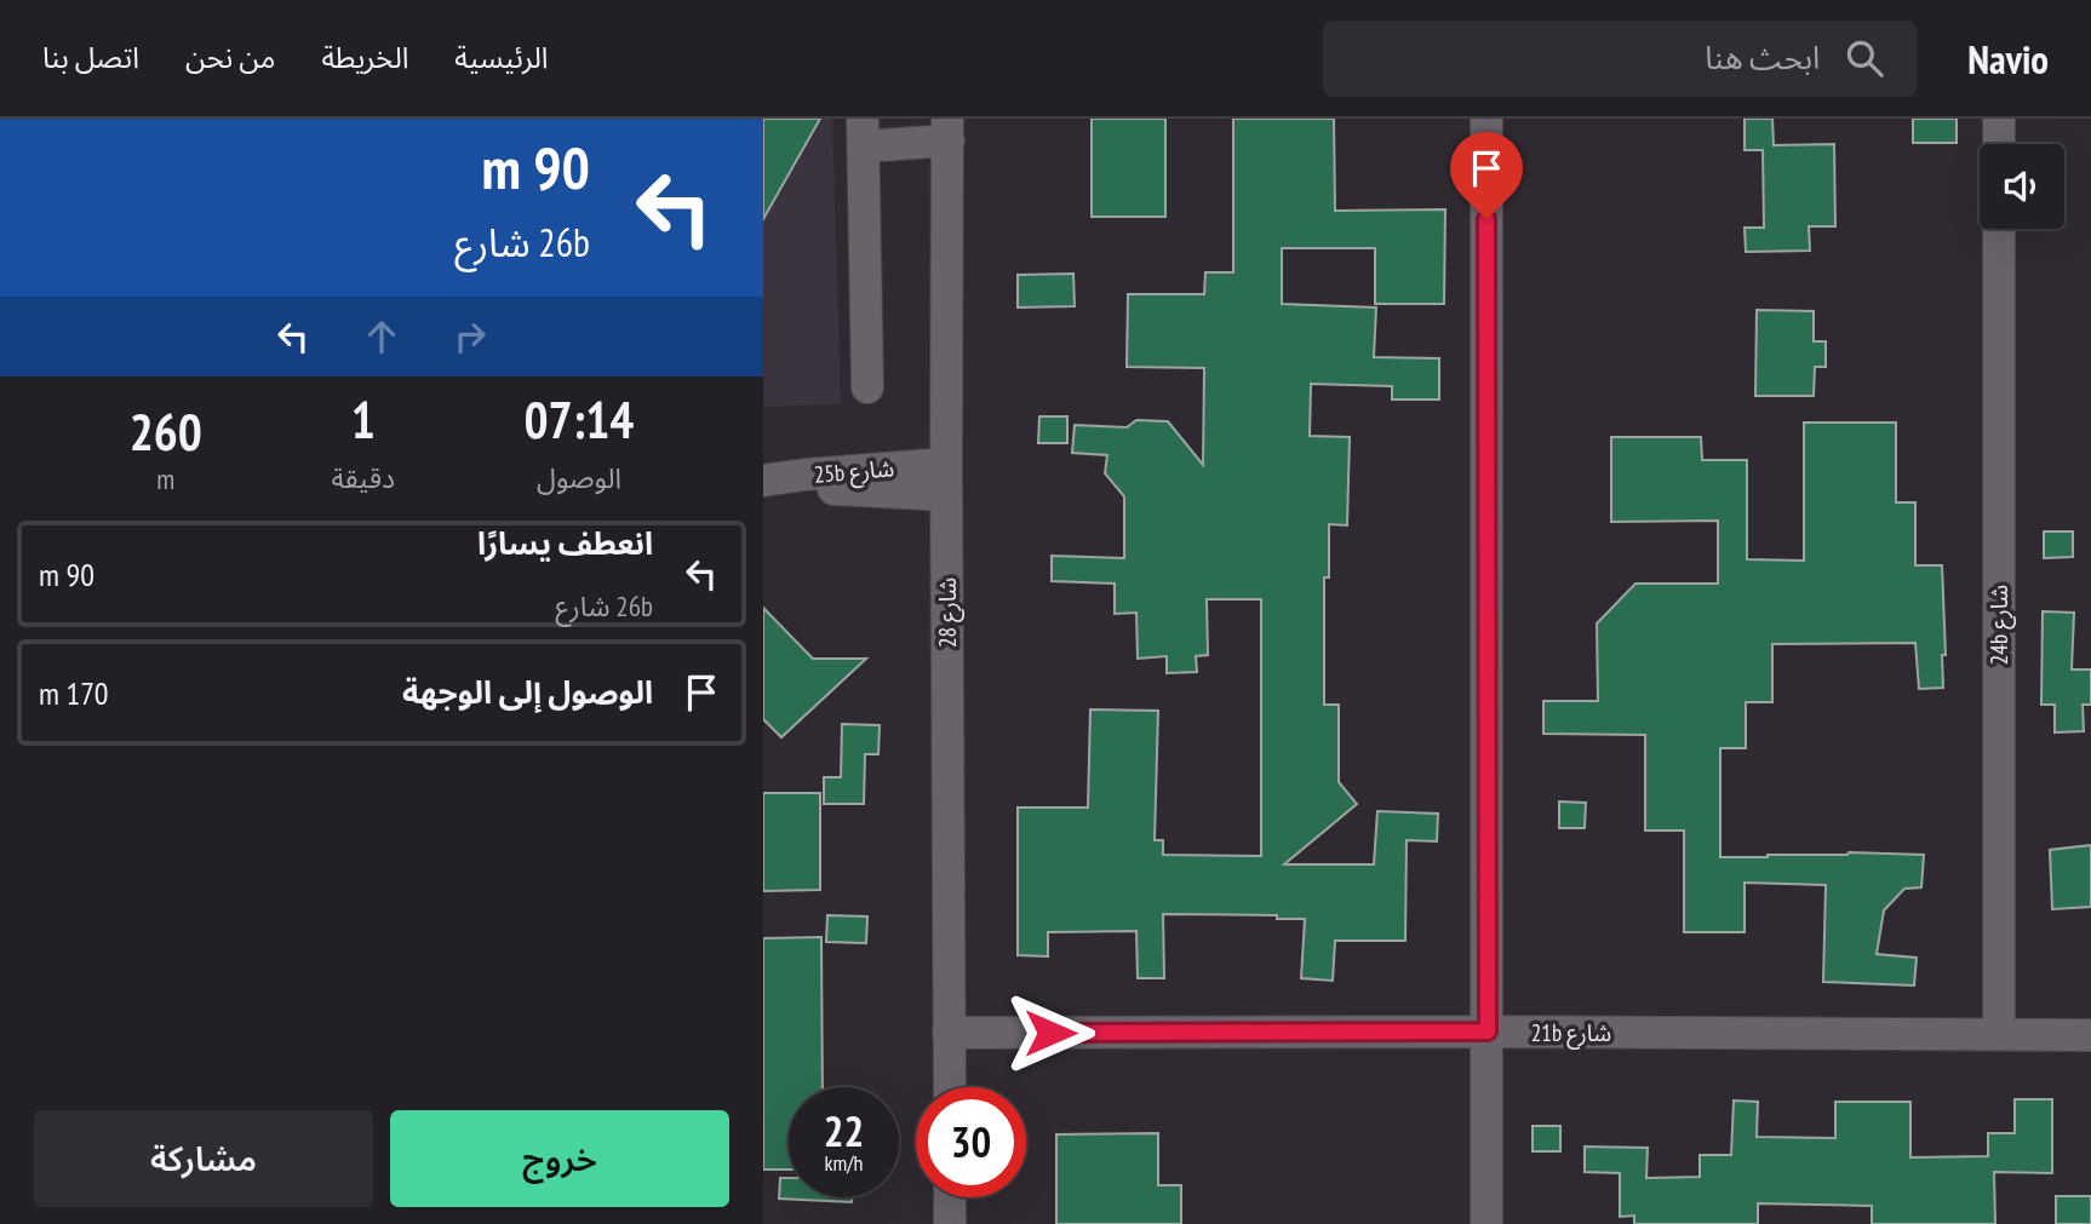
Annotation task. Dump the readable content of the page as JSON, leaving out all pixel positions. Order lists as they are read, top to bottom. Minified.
{"streets":{"street":["25b شارع","شارع 28","24b شارع","21b شارع"]},"crossings":[["25b شارع","شارع 28"],["شارع 28","21b شارع"],["24b شارع","21b شارع"]],"page":{"header":"Navio","search":"ابحث هنا","nav":["الرئيسية","الخريطة","من نحن","اتصل بنا"],"turn":["90 m","26b شارع"],"eta":["07:14","الوصول","1","دقيقة","260","m"],"list":[{"name":"انعطف يسارًا","note":"26b شارع","value":"90 m"},{"name":"الوصول إلى الوجهة","value":"170 m"}],"speed":"22 km/h","limit":"30","buttons":["خروج","مشاركة"]}}
